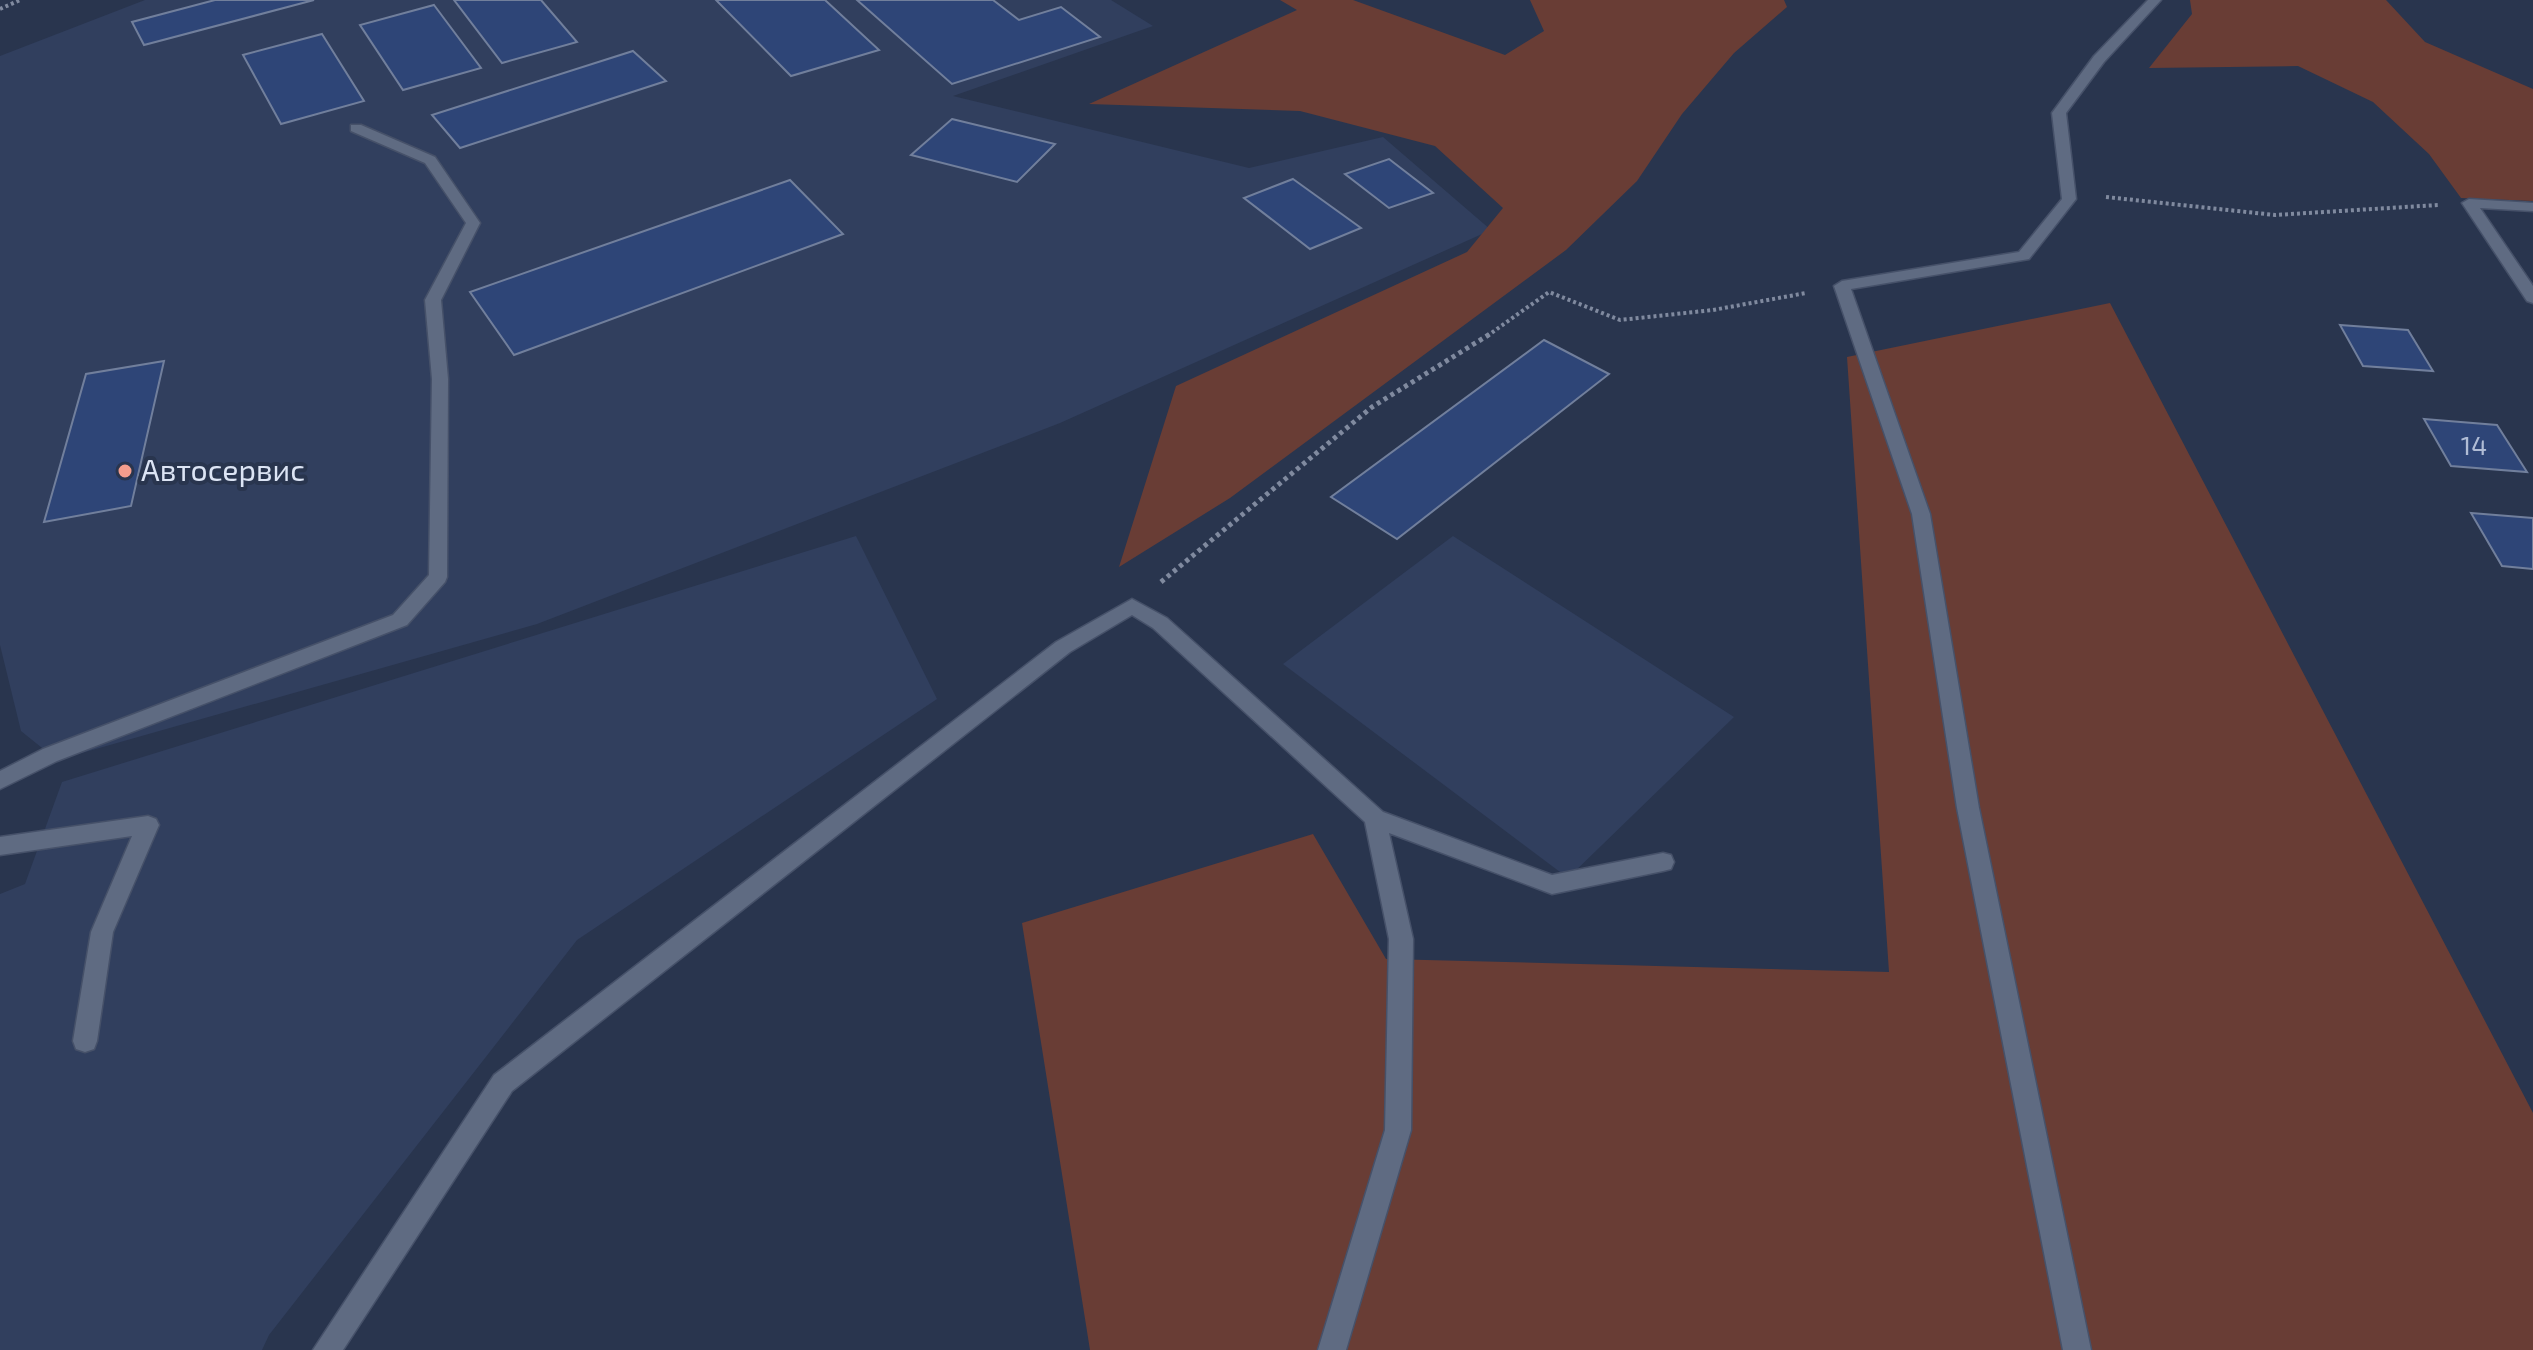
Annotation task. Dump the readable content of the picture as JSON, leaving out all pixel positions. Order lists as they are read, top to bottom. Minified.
{"places":["Автосервис"],"house_numbers":["14"]}
